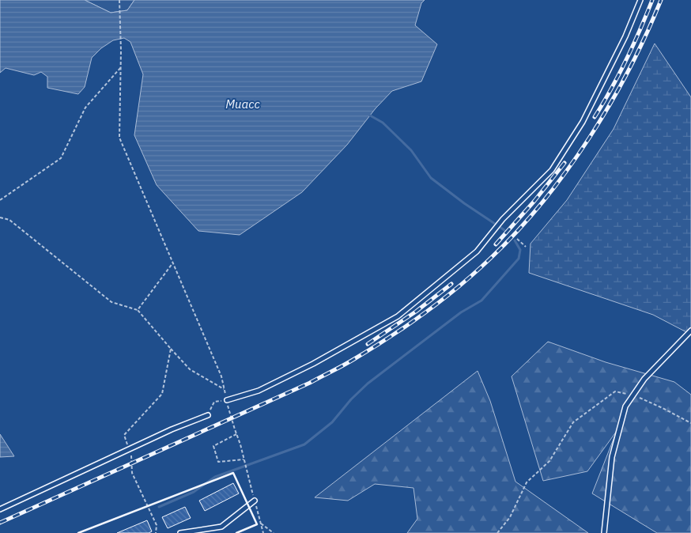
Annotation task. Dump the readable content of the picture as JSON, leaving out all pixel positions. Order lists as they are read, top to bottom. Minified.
{"water":["Миасс"]}
